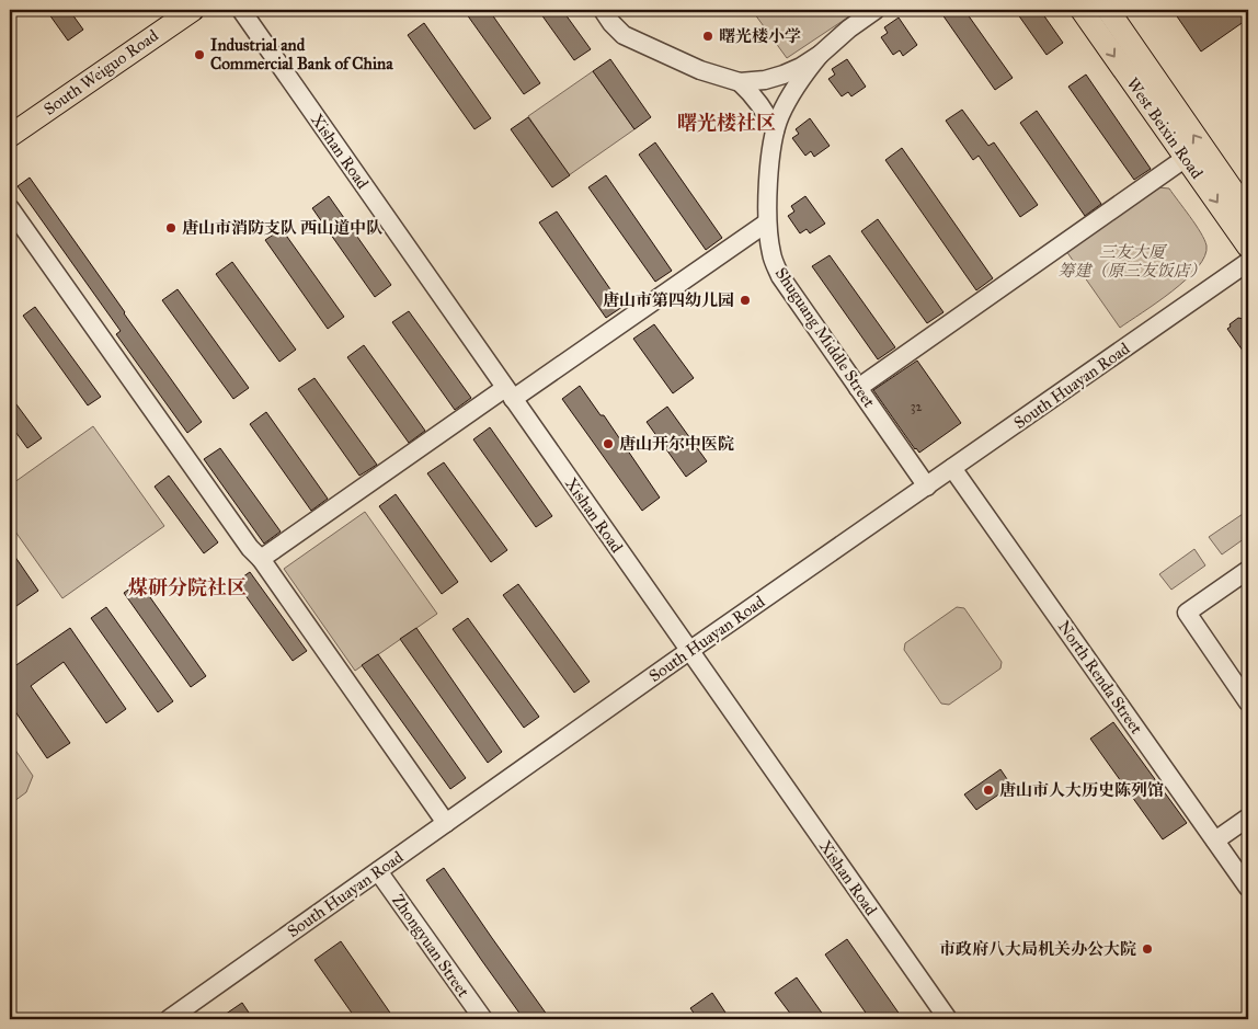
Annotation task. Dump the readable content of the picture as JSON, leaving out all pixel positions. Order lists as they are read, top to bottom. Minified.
{"streets":{"main road":["South Weiguo Road","West Beixin Road"],"street":["Xishan Road","Shuguang Middle Street","South Huayan Road","North Renda Street","Zhongyuan Street"]},"crossings":[["Xishan Road","South Huayan Road"],["Shuguang Middle Street","South Huayan Road"],["South Huayan Road","North Renda Street"],["South Huayan Road","Zhongyuan Street"]],"districts":["曙光楼社区","煤研分院社区"],"parks":["三友大厦 筹建（原三友饭店）"],"places":["曙光楼小学","Industrial and Commercial Bank of China","唐山市消防支队 西山道中队","唐山市第四幼儿园","唐山开尔中医院","唐山市人大历史陈列馆","市政府八大局机关办公大院"],"house_numbers":["32"]}
